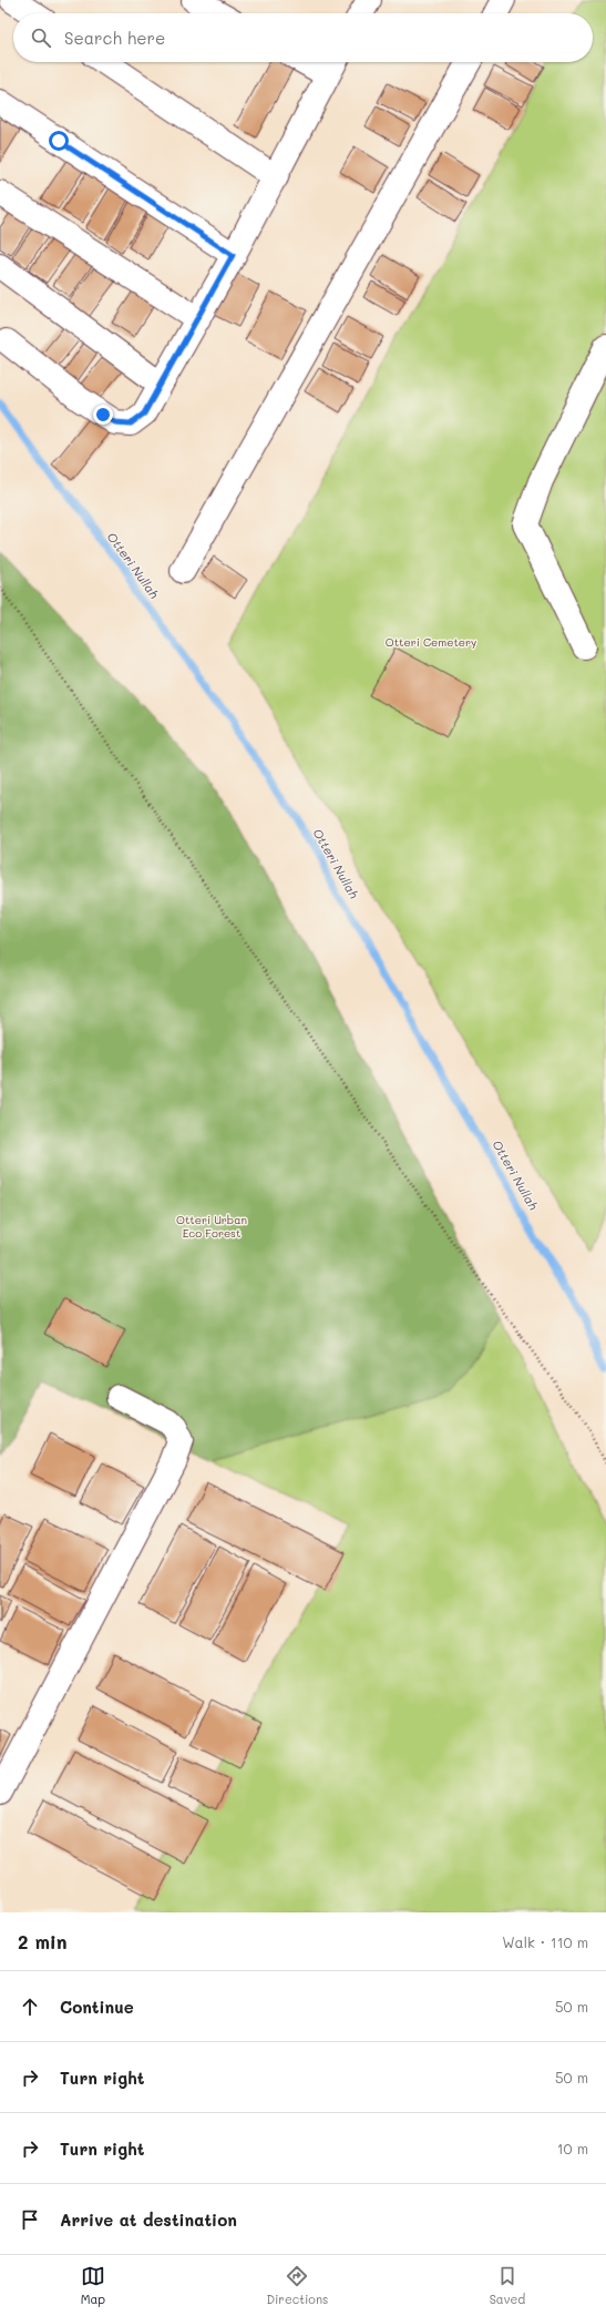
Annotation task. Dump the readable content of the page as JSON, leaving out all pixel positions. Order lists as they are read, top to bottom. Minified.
{"water":["Otteri Nullah"],"parks":["Otteri Cemetery","Otteri Urban Eco Forest"],"page":{"search":"Search here","heading":["2 min","Walk · 110 m"],"list":[["Continue","50 m"],["Turn right","50 m"],["Turn right","10 m"],"Arrive at destination"],"nav":["Map","Directions","Saved"]}}
